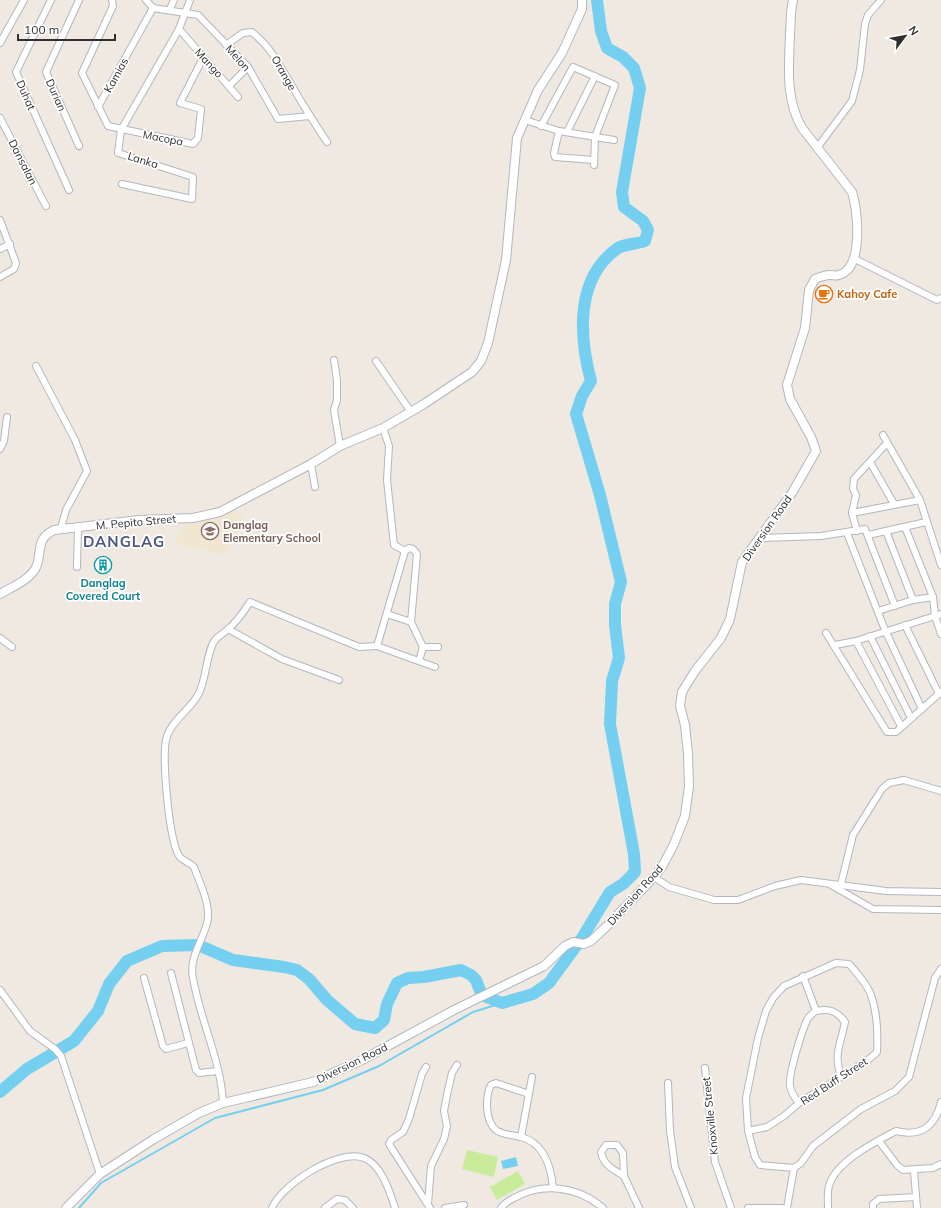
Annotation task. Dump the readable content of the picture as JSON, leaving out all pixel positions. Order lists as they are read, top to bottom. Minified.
{"streets":{"street":["Melon","Mango","Orange","Kamias","Duhat","Durian","Macopa","Lanka","Dansalan","M. Pepito Street","Diversion Road","Red Buff Street","Knoxville Street"]},"crossings":[["Melon","Orange"],["Melon","Lanka"],["Mango","Macopa"],["Mango","Lanka"],["Macopa","Lanka"]],"districts":["DANGLAG"],"places":{"cafe":["Kahoy Cafe"],"school or university":["Danglag Elementary School"],"building":["Danglag Covered Court"]},"scale_bar":"100 m","north":"top right"}
